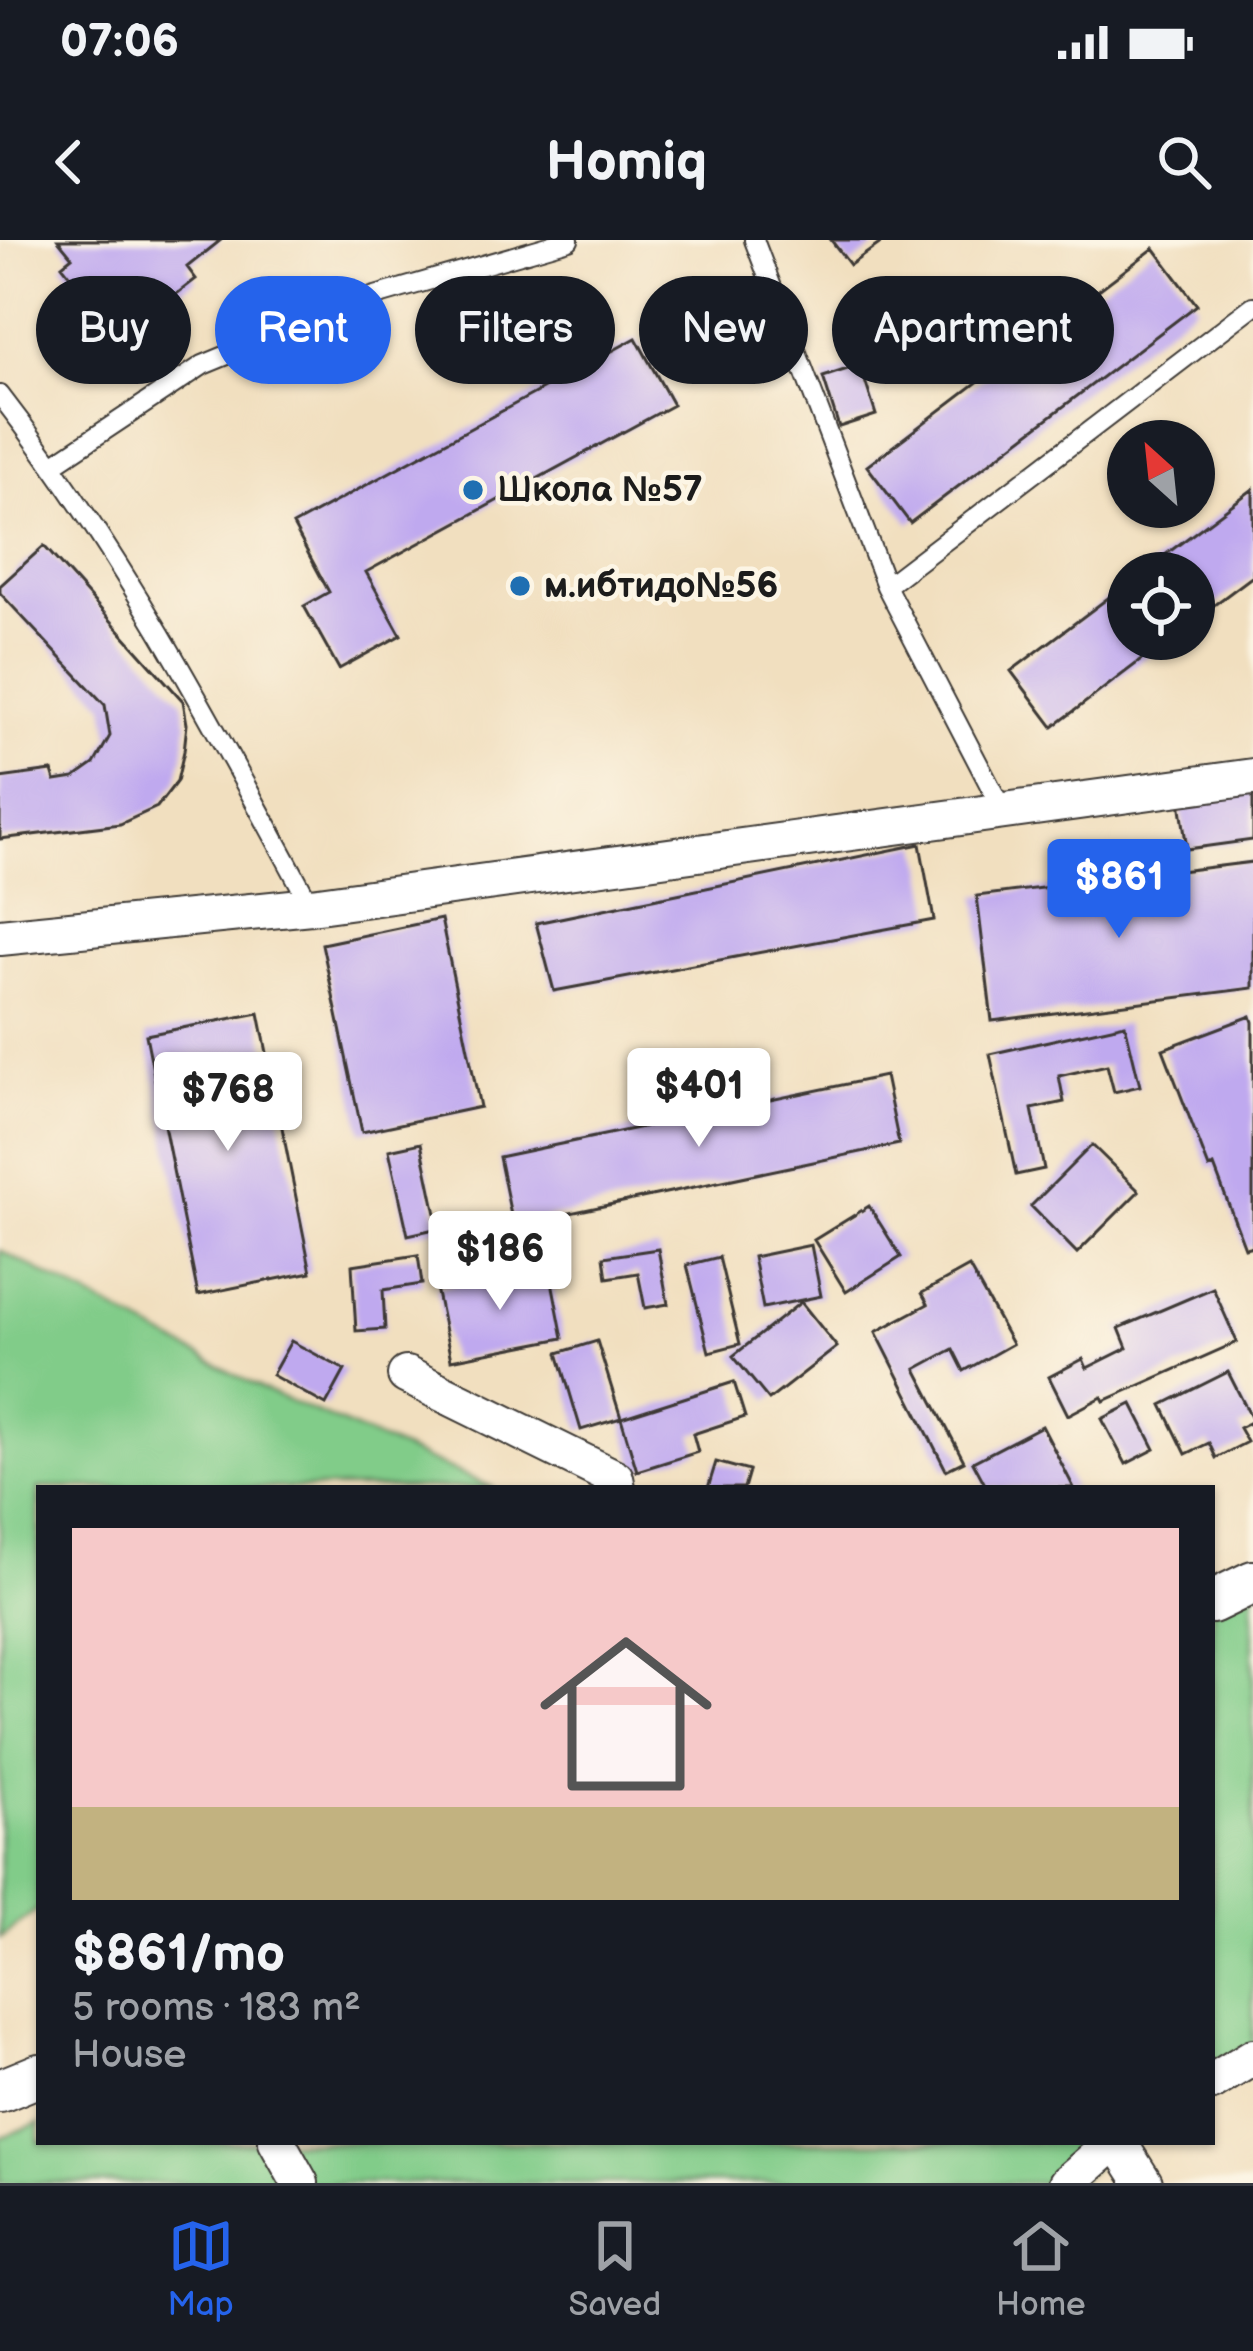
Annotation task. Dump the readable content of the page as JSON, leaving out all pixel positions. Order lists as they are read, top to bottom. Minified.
{"places":["Школа №57","м.ибтидо№56"],"north":"top left","page":{"status":"07:06","header":"Homiq","chip":["Buy","Rent","Filters","New","Apartment"],"price":["$861","$401","$768","$186"],"list":[{"name":"$861/mo","note":"5 rooms · 183 m² · House"}],"tabs":["Map","Saved","Home"]}}
